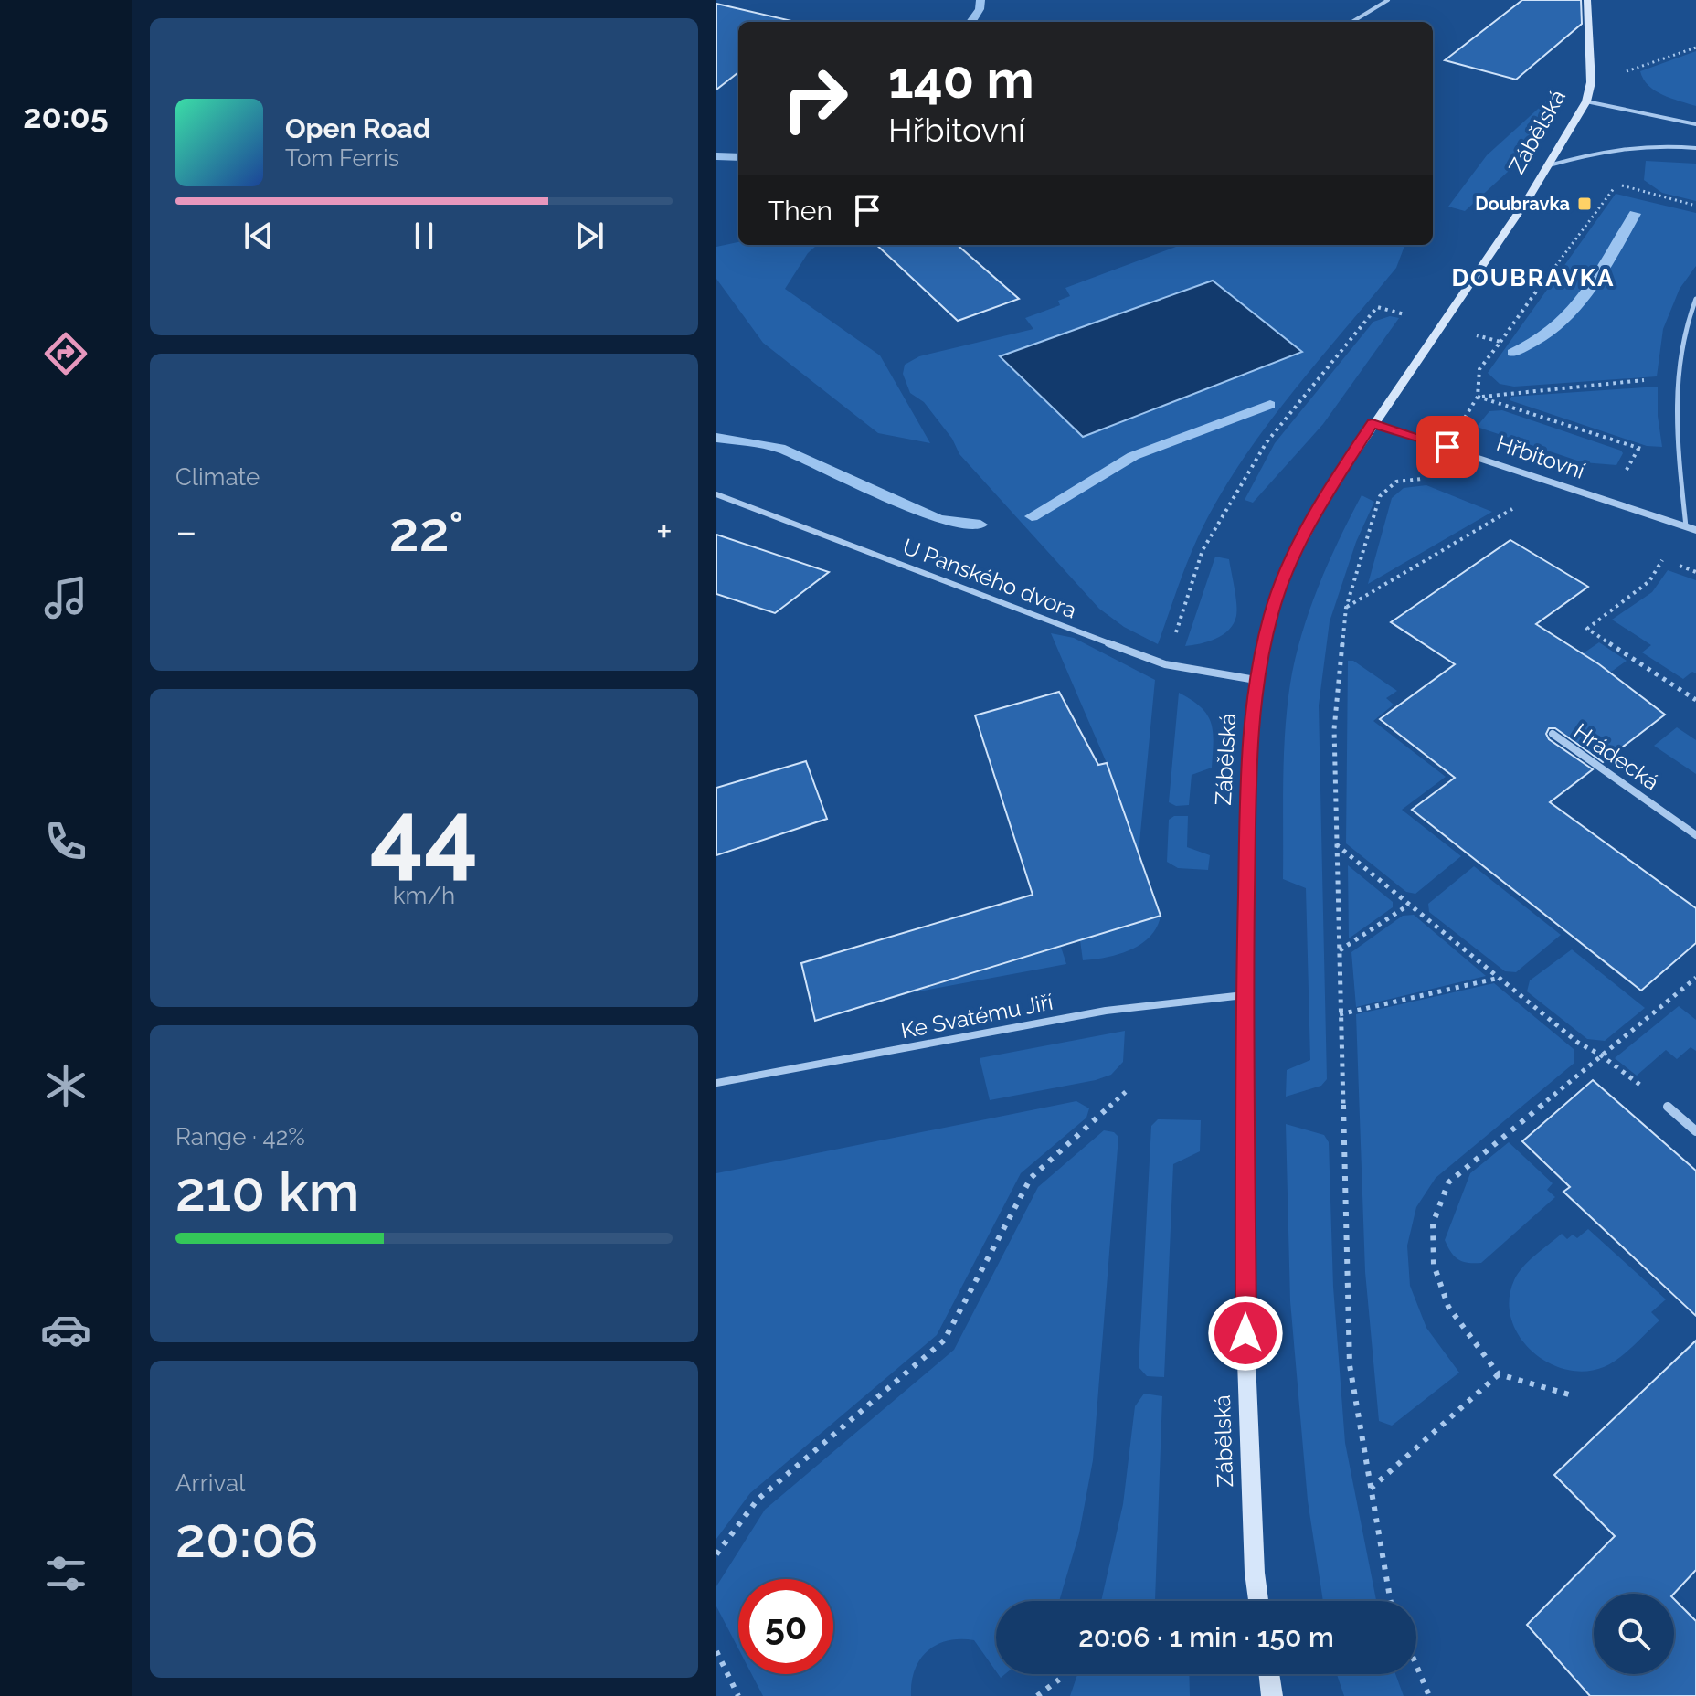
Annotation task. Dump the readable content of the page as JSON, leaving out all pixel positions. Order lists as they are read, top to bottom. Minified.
{"streets":{"main road":["Zábělská"],"street":["Hřbitovní","U Panského dvora","Hrádecká","Ke Svatému Jiří"]},"crossings":[["Zábělská","Hřbitovní"],["Zábělská","U Panského dvora"],["Zábělská","Ke Svatému Jiří"]],"districts":["DOUBRAVKA"],"places":{"transit":["Doubravka"]},"page":{"tabs":"20:05","turn":["140 m","Hřbitovní"],"song":["Open Road","Tom Ferris"],"then":"Then","tile":["Climate",["44","km/h"],["Range · 42%","210 km"],["Arrival","20:06"]],"heat":["−","22°","+"],"limit":"50","trip":"20:06 · 1 min · 150 m"}}
